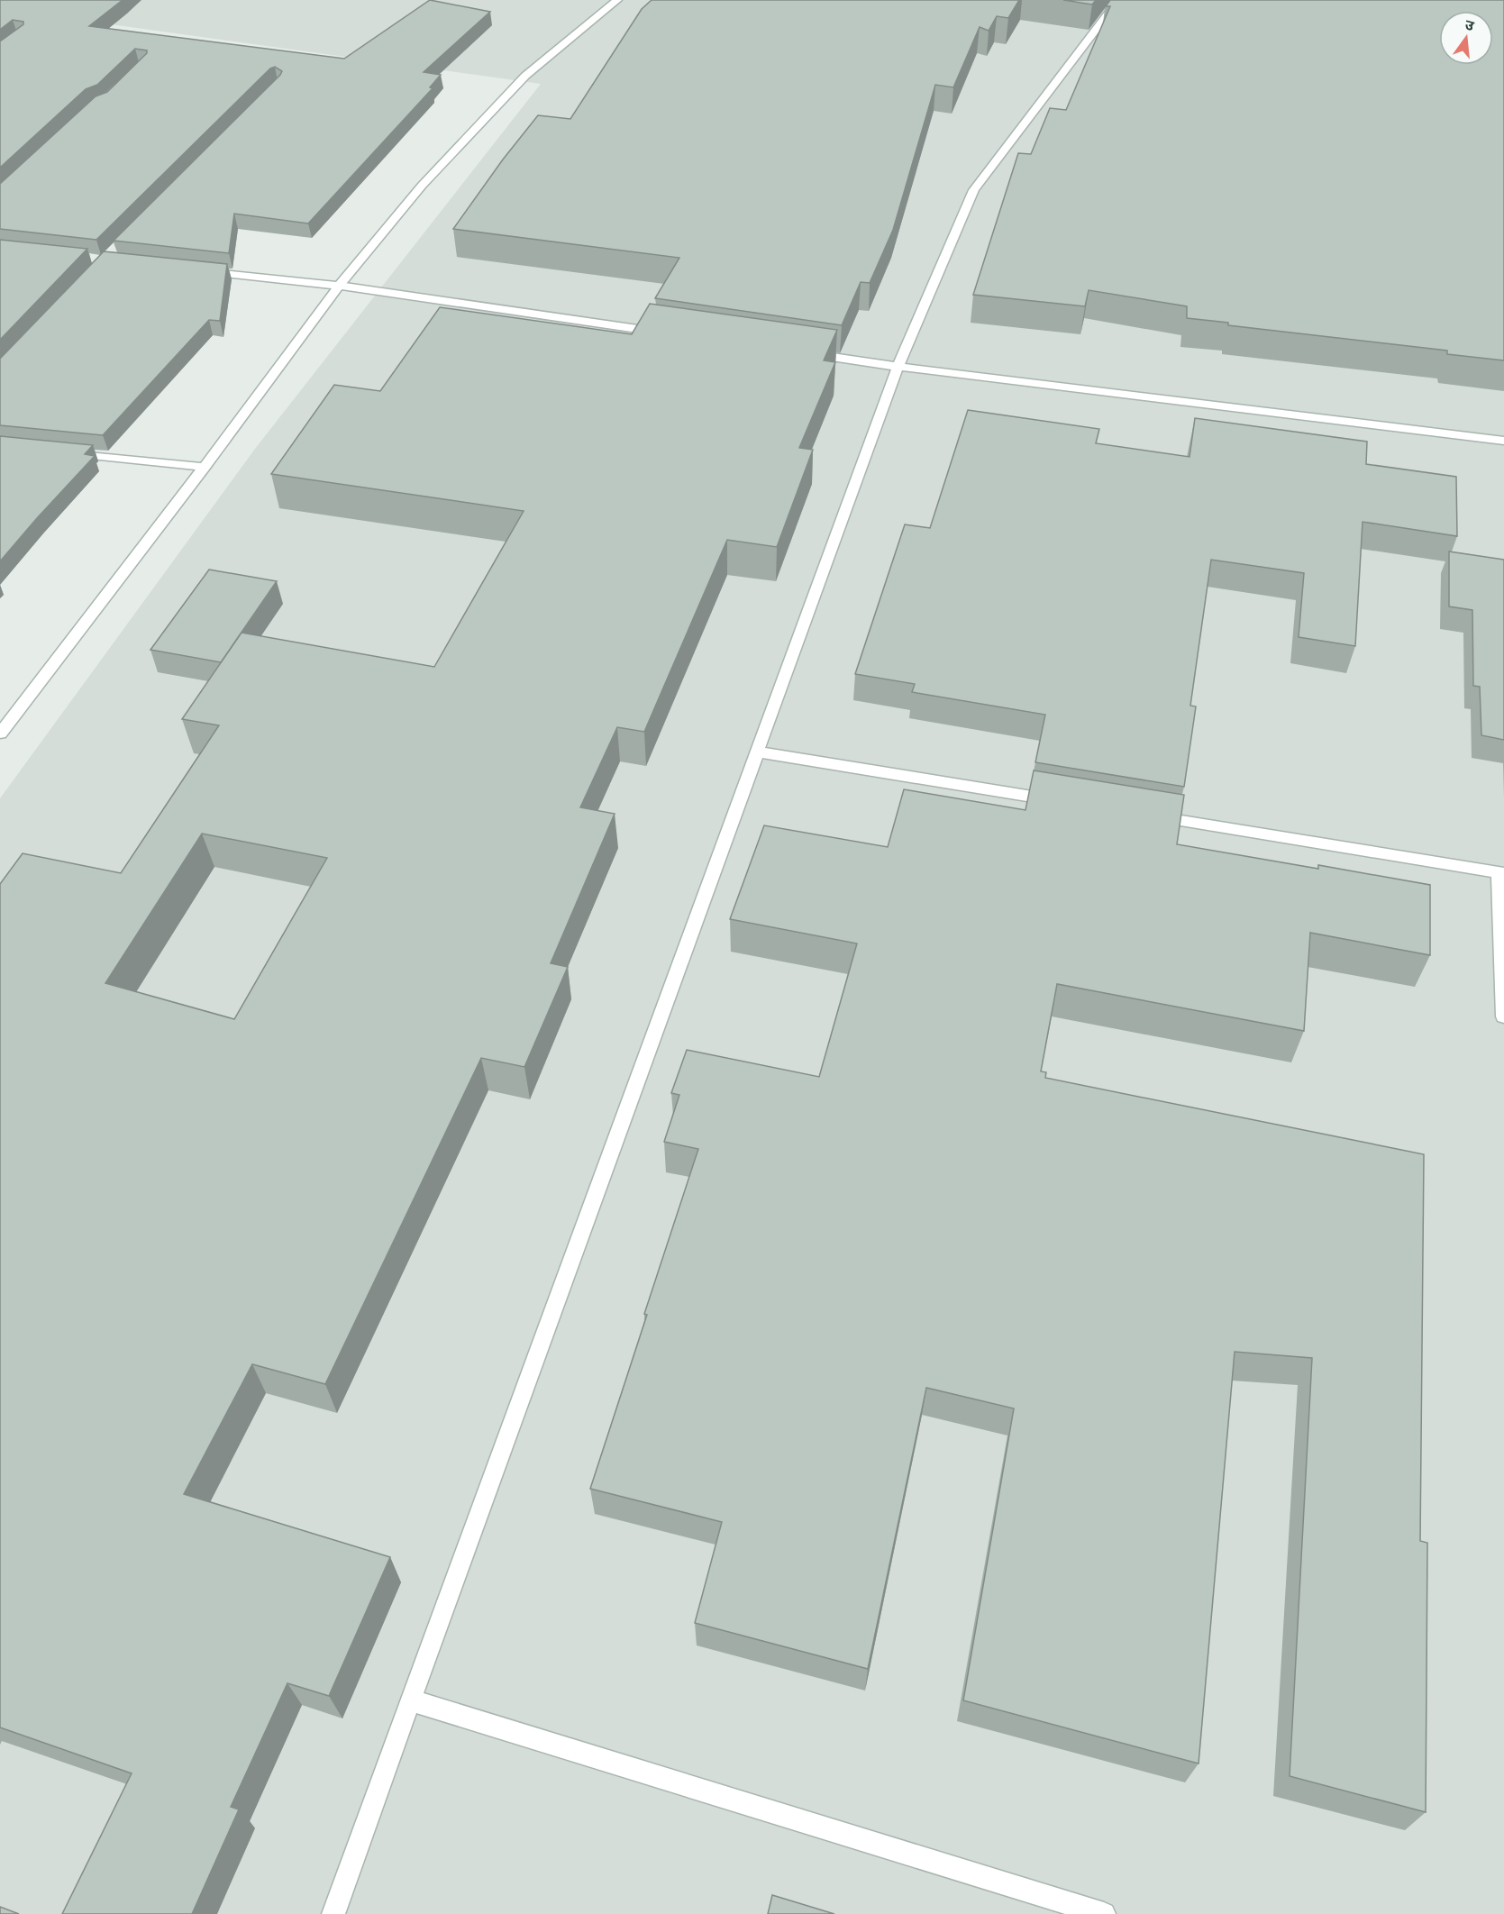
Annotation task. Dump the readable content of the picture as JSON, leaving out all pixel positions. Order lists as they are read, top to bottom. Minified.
{"north":"top"}
